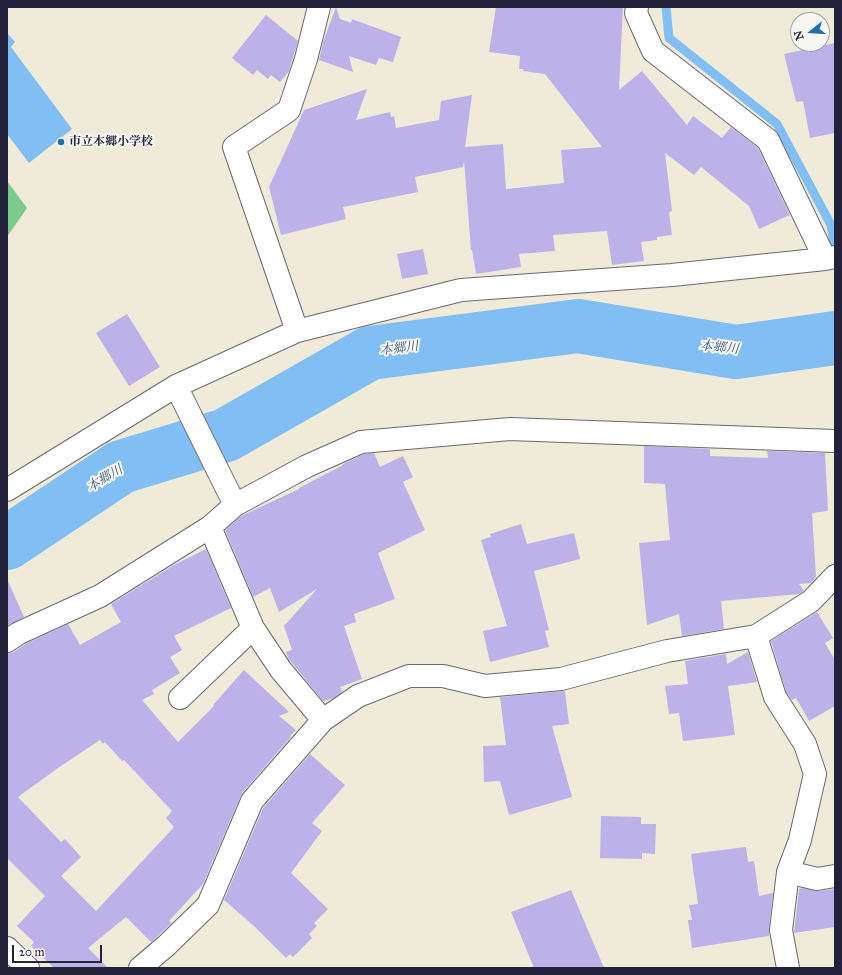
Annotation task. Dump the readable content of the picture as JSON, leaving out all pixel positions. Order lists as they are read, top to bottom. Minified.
{"water":["本郷川"],"places":["市立本郷小学校"],"scale_bar":"20 m","north":"left"}
